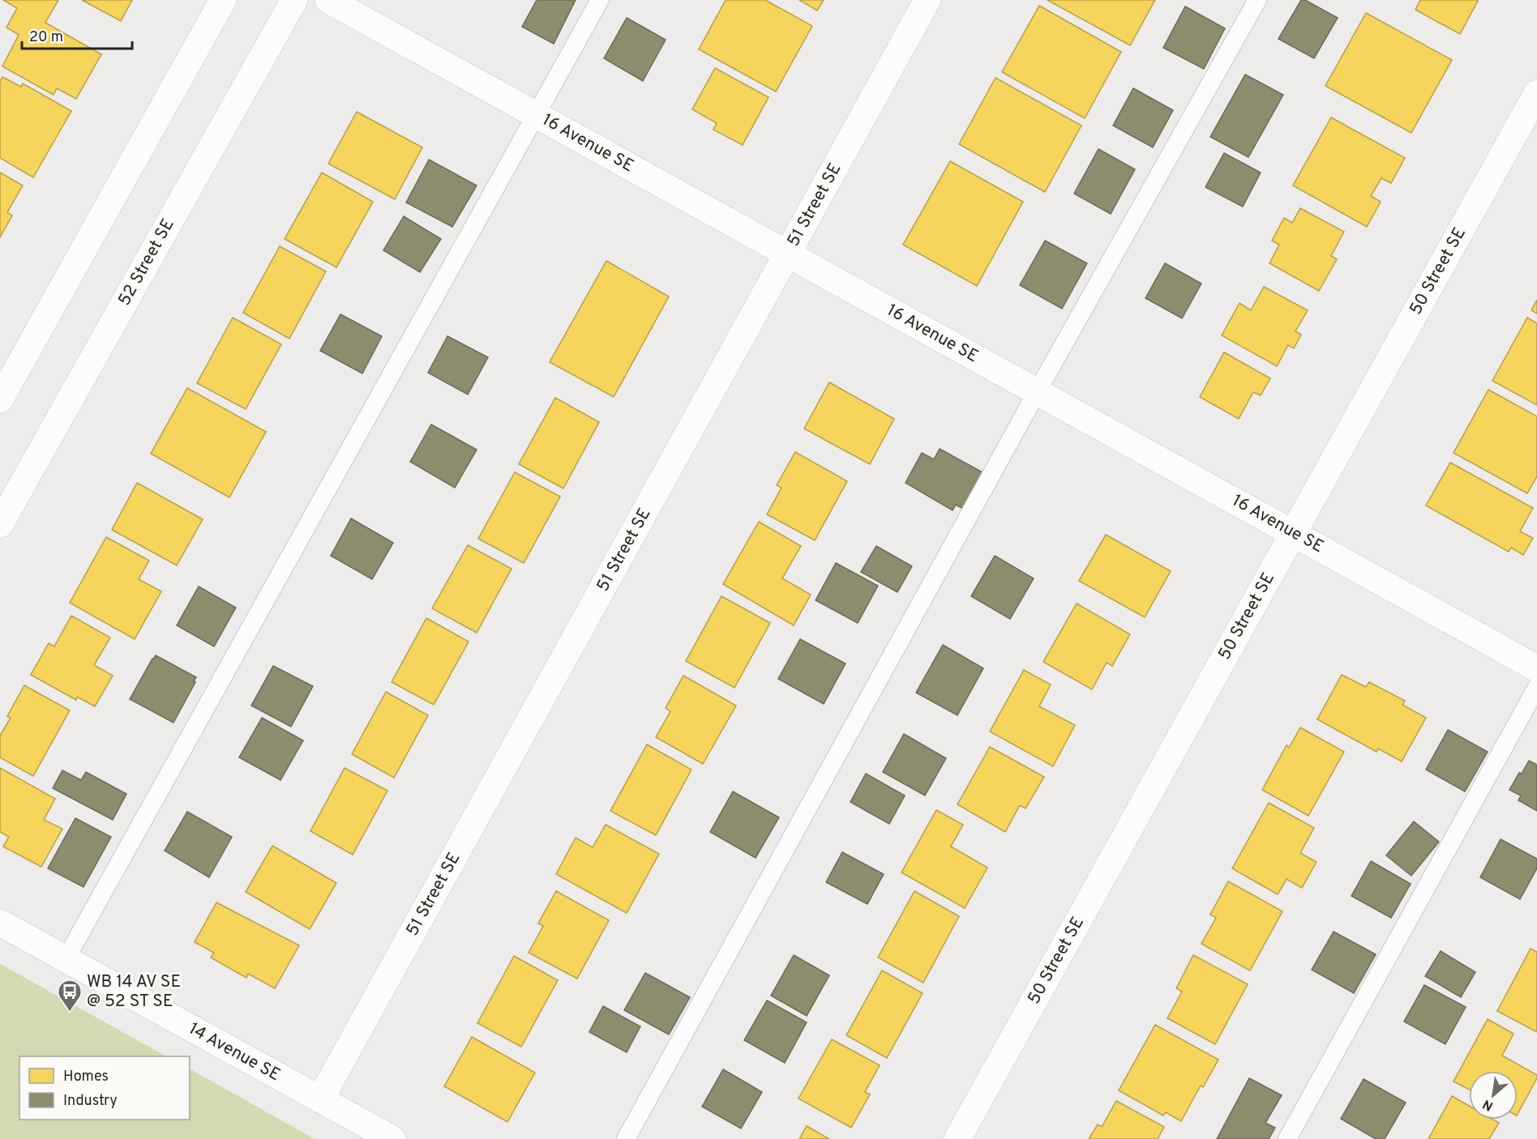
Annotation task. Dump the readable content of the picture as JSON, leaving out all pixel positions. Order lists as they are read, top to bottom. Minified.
{"streets":{"street":["16 Avenue SE","51 Street SE","52 Street SE","50 Street SE","14 Avenue SE"]},"crossings":[["16 Avenue SE","51 Street SE"],["16 Avenue SE","50 Street SE"],["51 Street SE","14 Avenue SE"]],"places":{"bus stop":["WB 14 AV SE @ 52 ST SE"]},"legend":["Homes","Industry"],"scale_bar":"20 m","north":"bottom left"}
